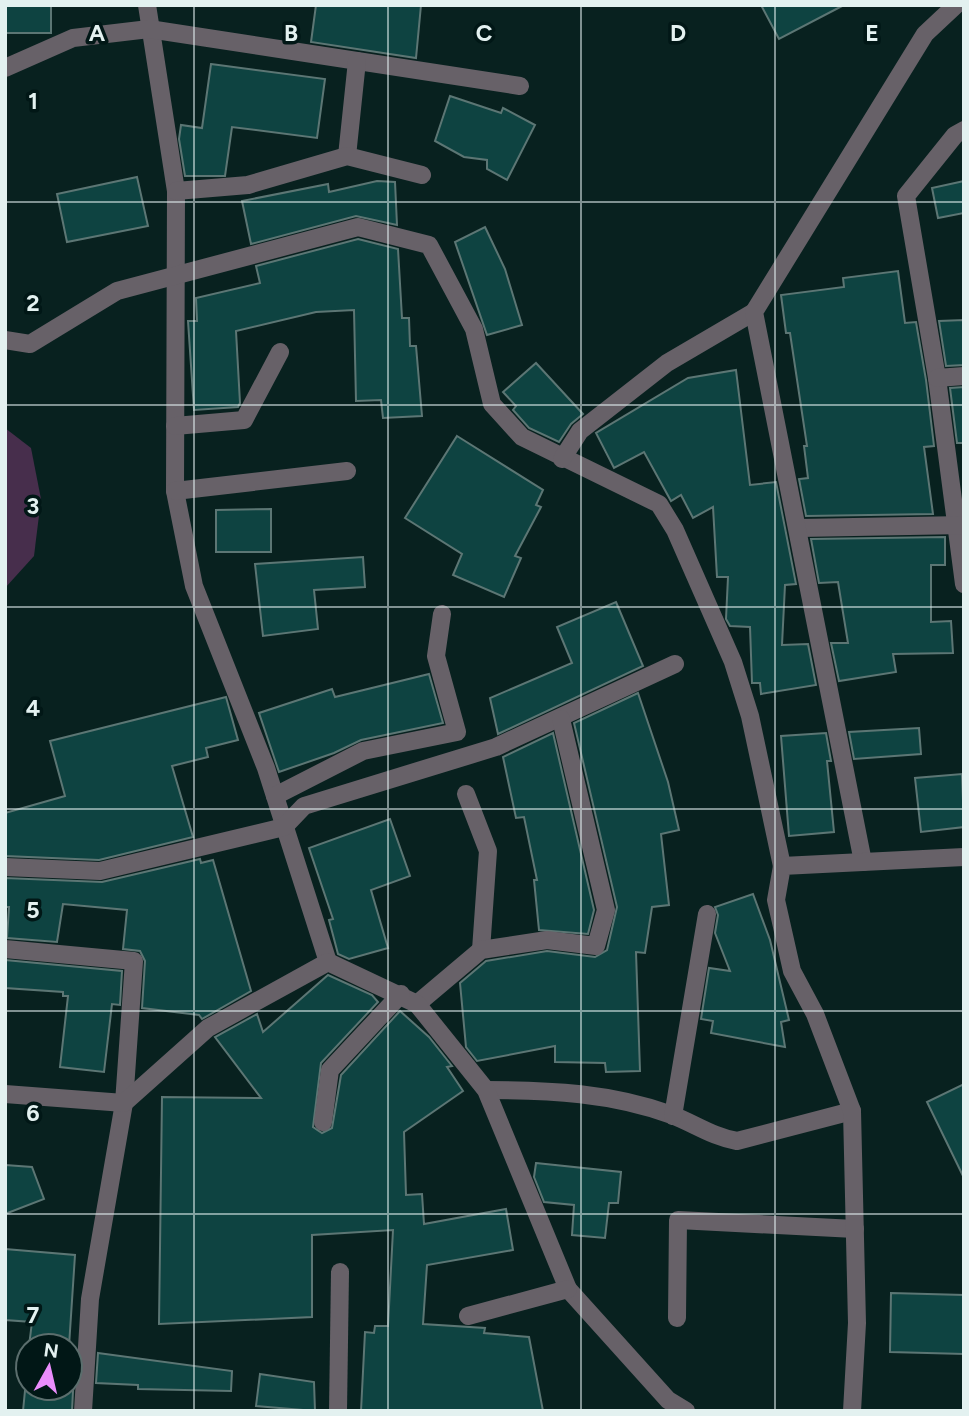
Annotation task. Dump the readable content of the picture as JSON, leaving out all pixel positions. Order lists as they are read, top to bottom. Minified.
{"north":"top","grid":{"columns":["A","B","C","D","E"],"rows":["1","2","3","4","5","6","7"]}}
